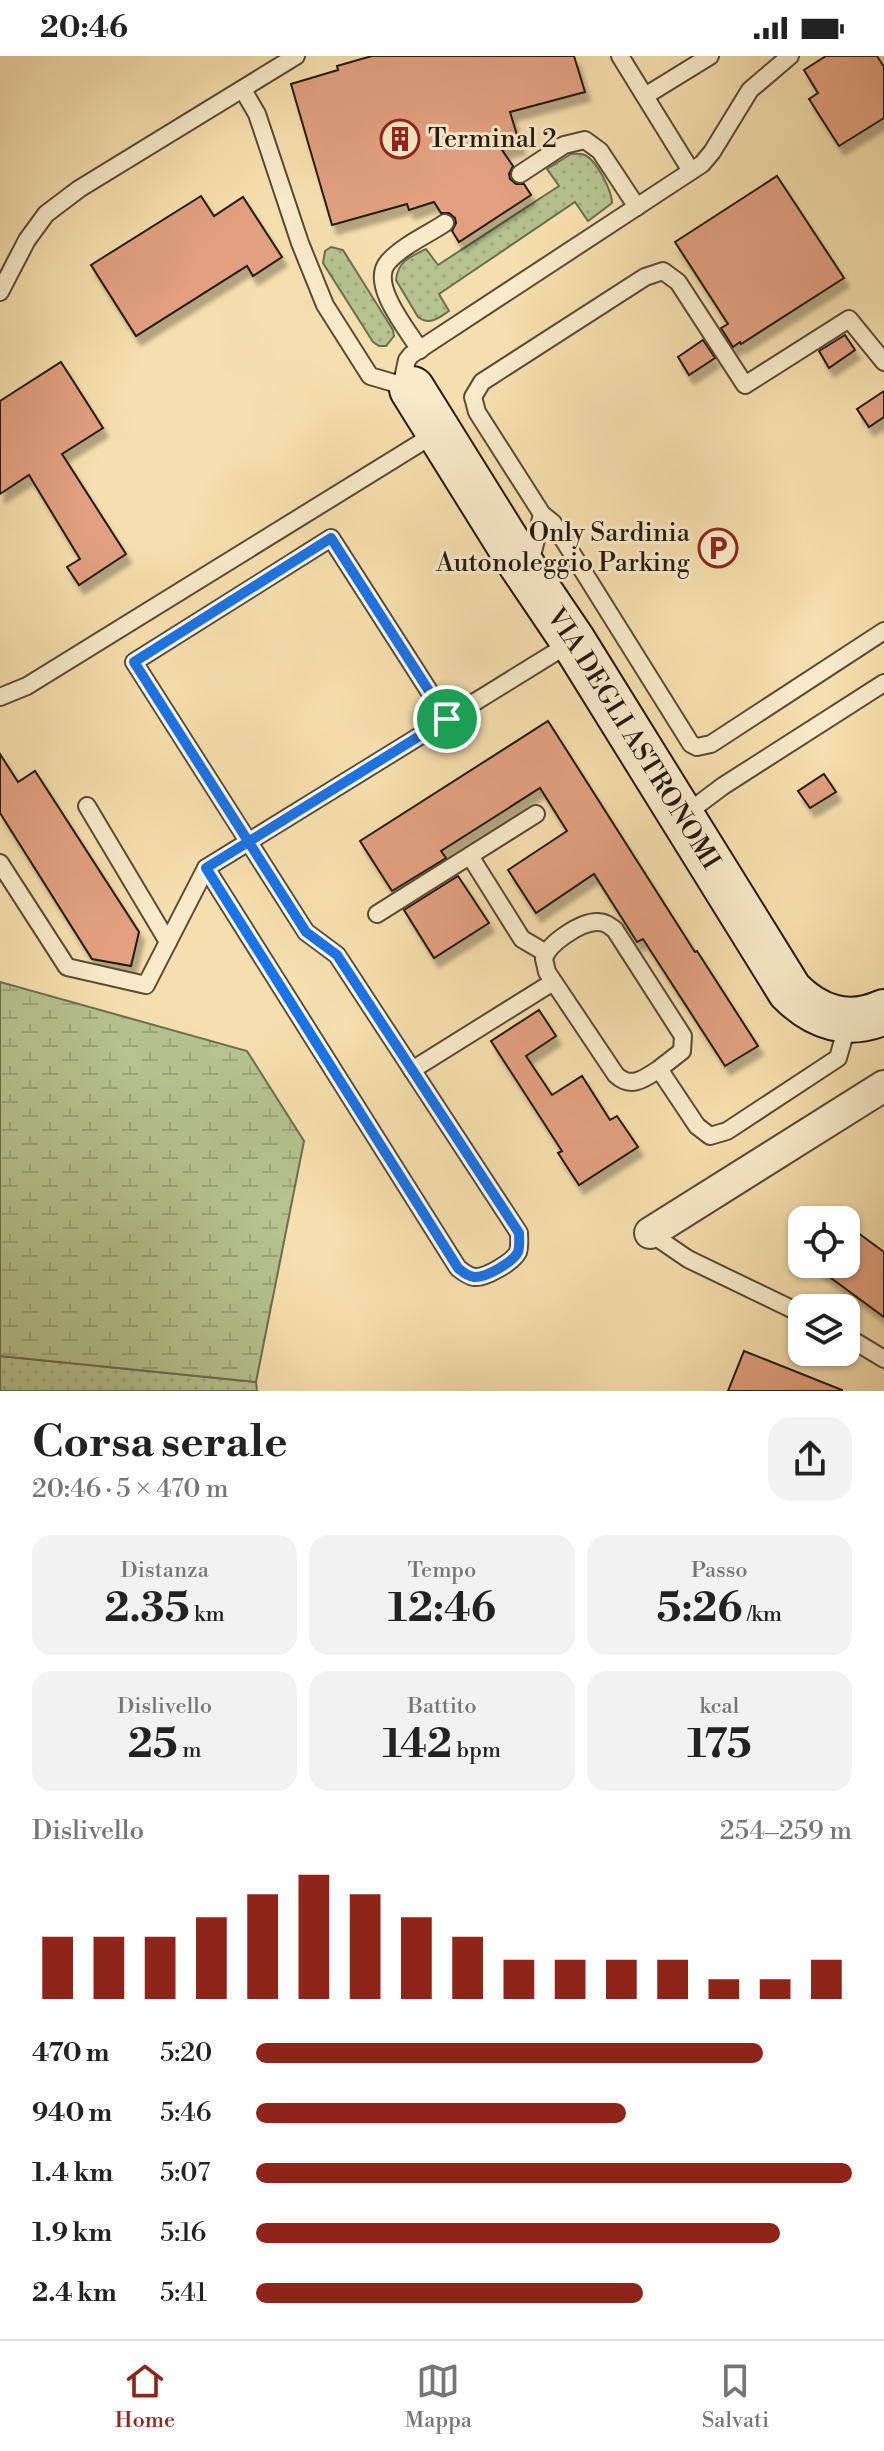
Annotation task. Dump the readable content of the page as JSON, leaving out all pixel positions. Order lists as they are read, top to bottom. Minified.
{"streets":{"street":["VIA DEGLI ASTRONOMI"]},"places":{"building":["Terminal 2"],"parking":["Only Sardinia Autonoleggio Parking"]},"page":{"status":"20:46","heading":["Corsa serale","20:46 · 5 × 470 m"],"stats":[["Distanza","2.35 km"],["Tempo","12:46"],["Passo","5:26 /km"],["Dislivello","25 m"],["Battito","142 bpm"],["kcal","175"]],"chart":["Dislivello","254–259 m"],"list":[{"name":"470 m","note":"5:20"},{"name":"940 m","note":"5:46"},{"name":"1.4 km","note":"5:07"},{"name":"1.9 km","note":"5:16"},{"name":"2.4 km","note":"5:41"}],"tabs":["Home","Mappa","Salvati"]}}
